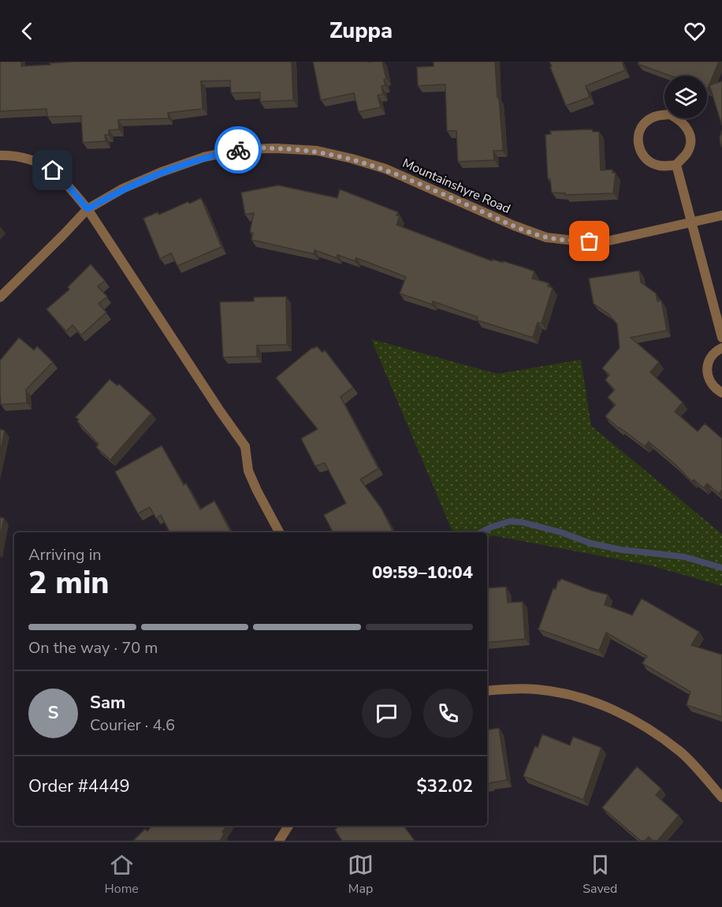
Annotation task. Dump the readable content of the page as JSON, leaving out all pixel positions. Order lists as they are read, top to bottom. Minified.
{"streets":{"street":["Mountainshyre Road"]},"page":{"header":"Zuppa","heading":["2 min","Arriving in","09:59–10:04"],"panel":["Sam","Courier · 4.6","Order #4449","$32.02"],"bar":"On the way · 70 m","round":"S","tabs":["Home","Map","Saved"]}}
